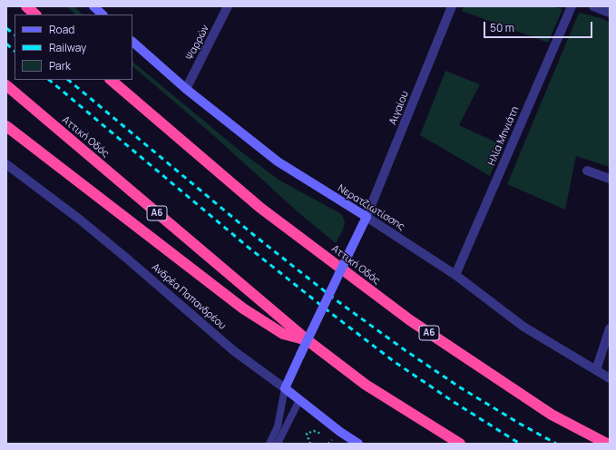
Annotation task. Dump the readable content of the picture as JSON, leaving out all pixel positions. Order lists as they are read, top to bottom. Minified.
{"streets":{"highway":["Αττική Οδός","Α6"],"street":["Ψαρρών","Αιγαίου","Ηλία Μηνιάτη","Νερατζιωτίσσης","Ανδρέα Παπανδρέου"]},"crossings":[["Ψαρρών","Νερατζιωτίσσης"],["Αιγαίου","Νερατζιωτίσσης"],["Ηλία Μηνιάτη","Νερατζιωτίσσης"]],"legend":["Road","Railway","Park"],"scale_bar":"50 m"}
